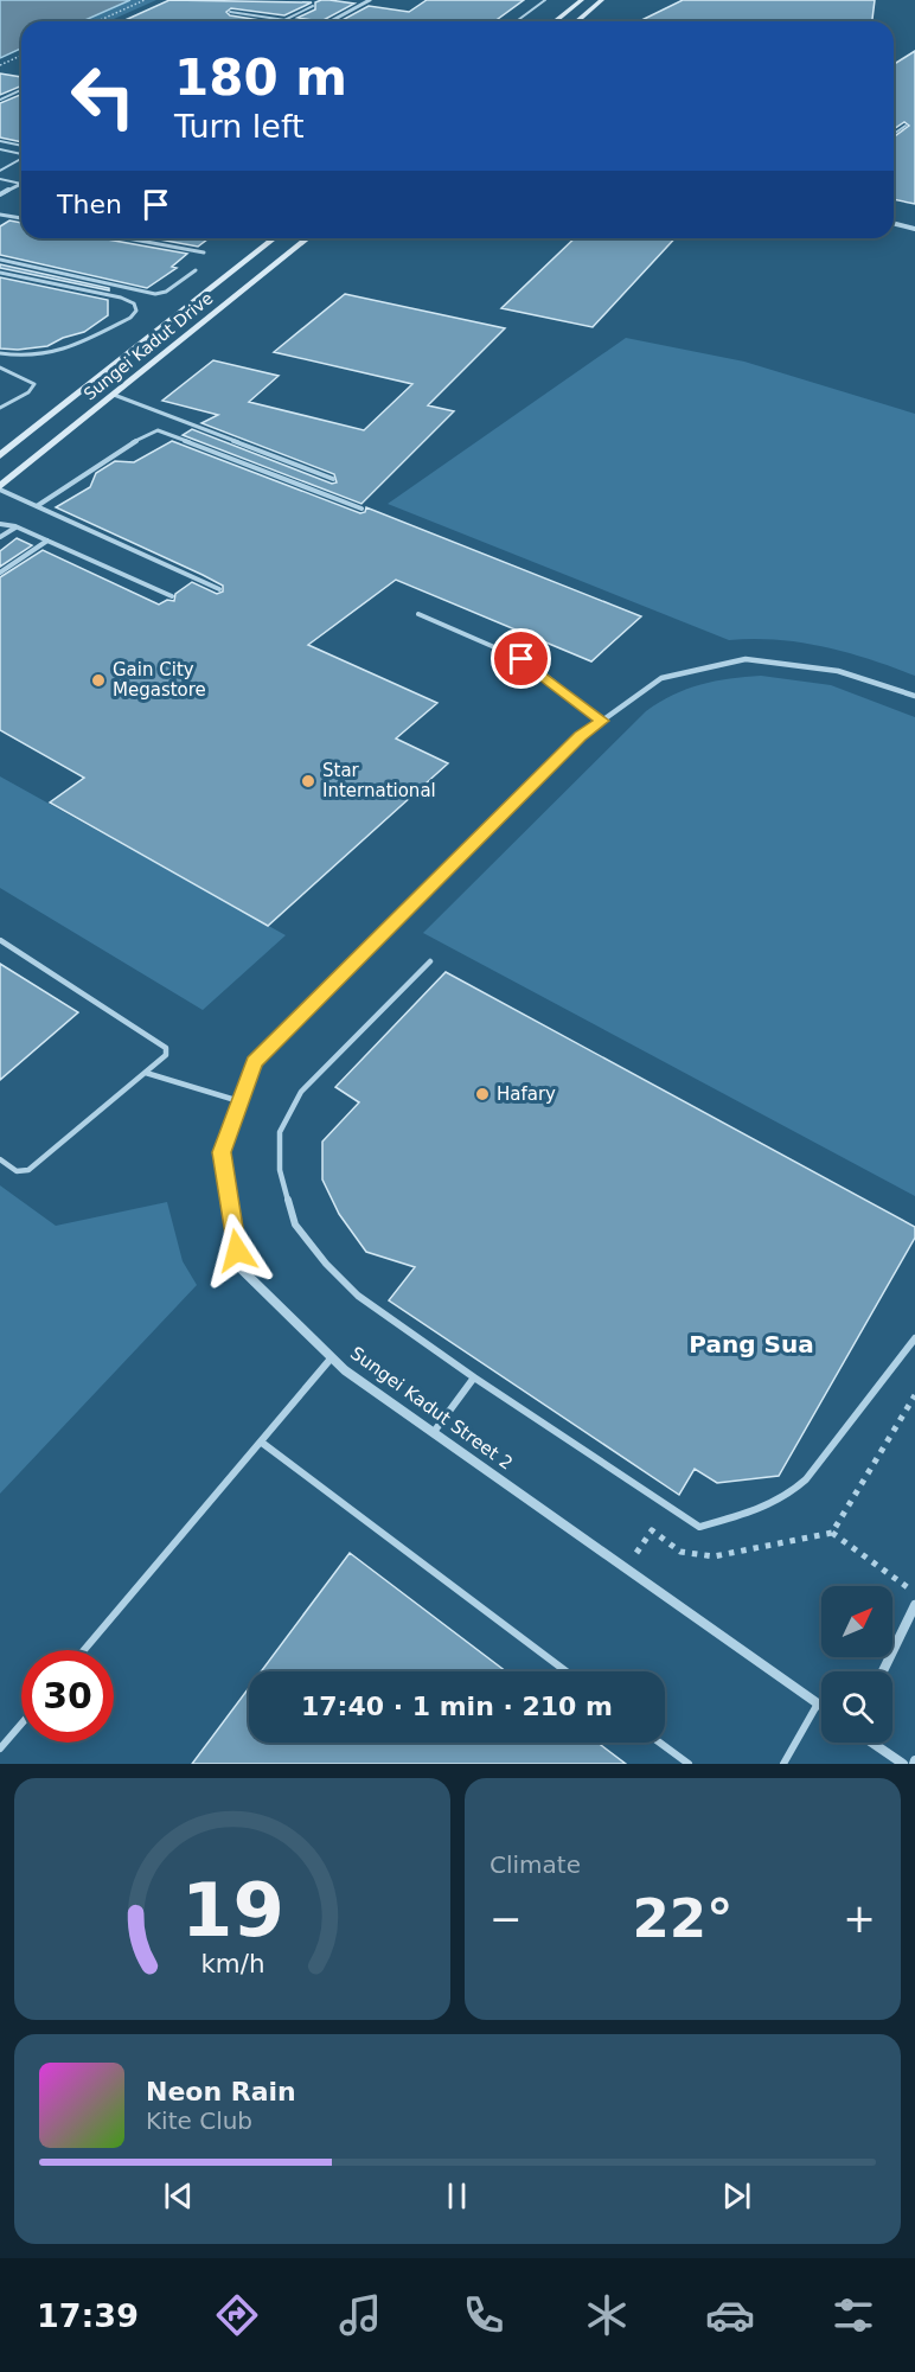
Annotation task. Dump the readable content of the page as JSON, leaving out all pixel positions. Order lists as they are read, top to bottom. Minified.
{"streets":{"main road":["Sungei Kadut Drive"],"street":["Sungei Kadut Street 2"]},"districts":["Pang Sua"],"places":["Gain City Megastore","Star International","Hafary"],"north":"top right","page":{"turn":["180 m","Turn left"],"then":"Then","limit":"30","trip":"17:40 · 1 min · 210 m","tile":"Climate","heat":["−","22°","+"],"song":["Neon Rain","Kite Club"],"tabs":"17:39","gauge":["19","km/h"]}}
